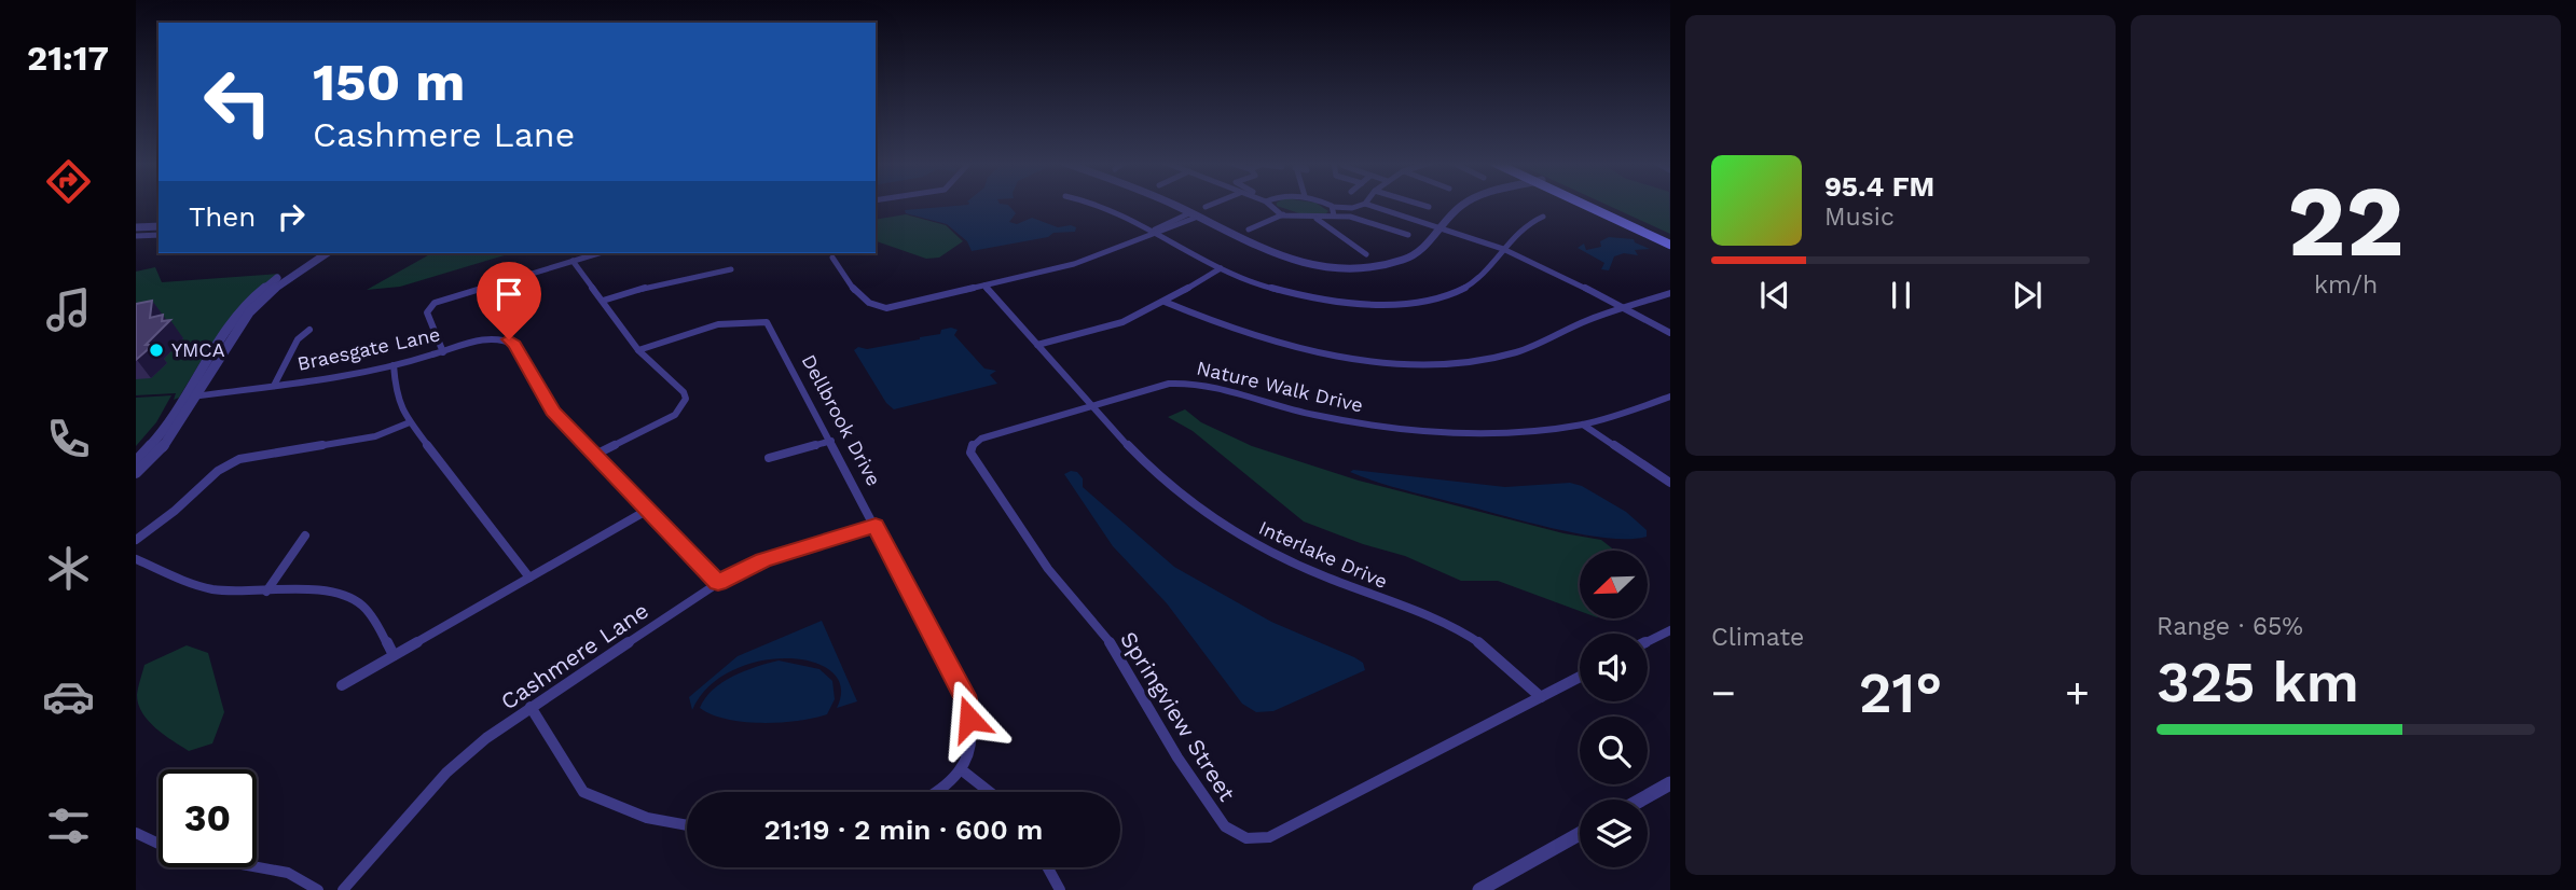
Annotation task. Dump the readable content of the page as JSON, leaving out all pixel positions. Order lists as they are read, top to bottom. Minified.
{"streets":{"street":["Braesgate Lane","Nature Walk Drive","Dellbrook Drive","Interlake Drive","Cashmere Lane","Springview Street"]},"crossings":[["Braesgate Lane","Cashmere Lane"],["Nature Walk Drive","Interlake Drive"],["Nature Walk Drive","Springview Street"],["Dellbrook Drive","Cashmere Lane"],["Interlake Drive","Springview Street"]],"places":["YMCA"],"north":"bottom left","page":{"tabs":"21:17","tile":[["22","km/h"],"Climate",["Range · 65%","325 km"]],"turn":["150 m","Cashmere Lane"],"song":["95.4 FM","Music"],"then":"Then","heat":["−","21°","+"],"limit":"30","trip":"21:19 · 2 min · 600 m"}}
